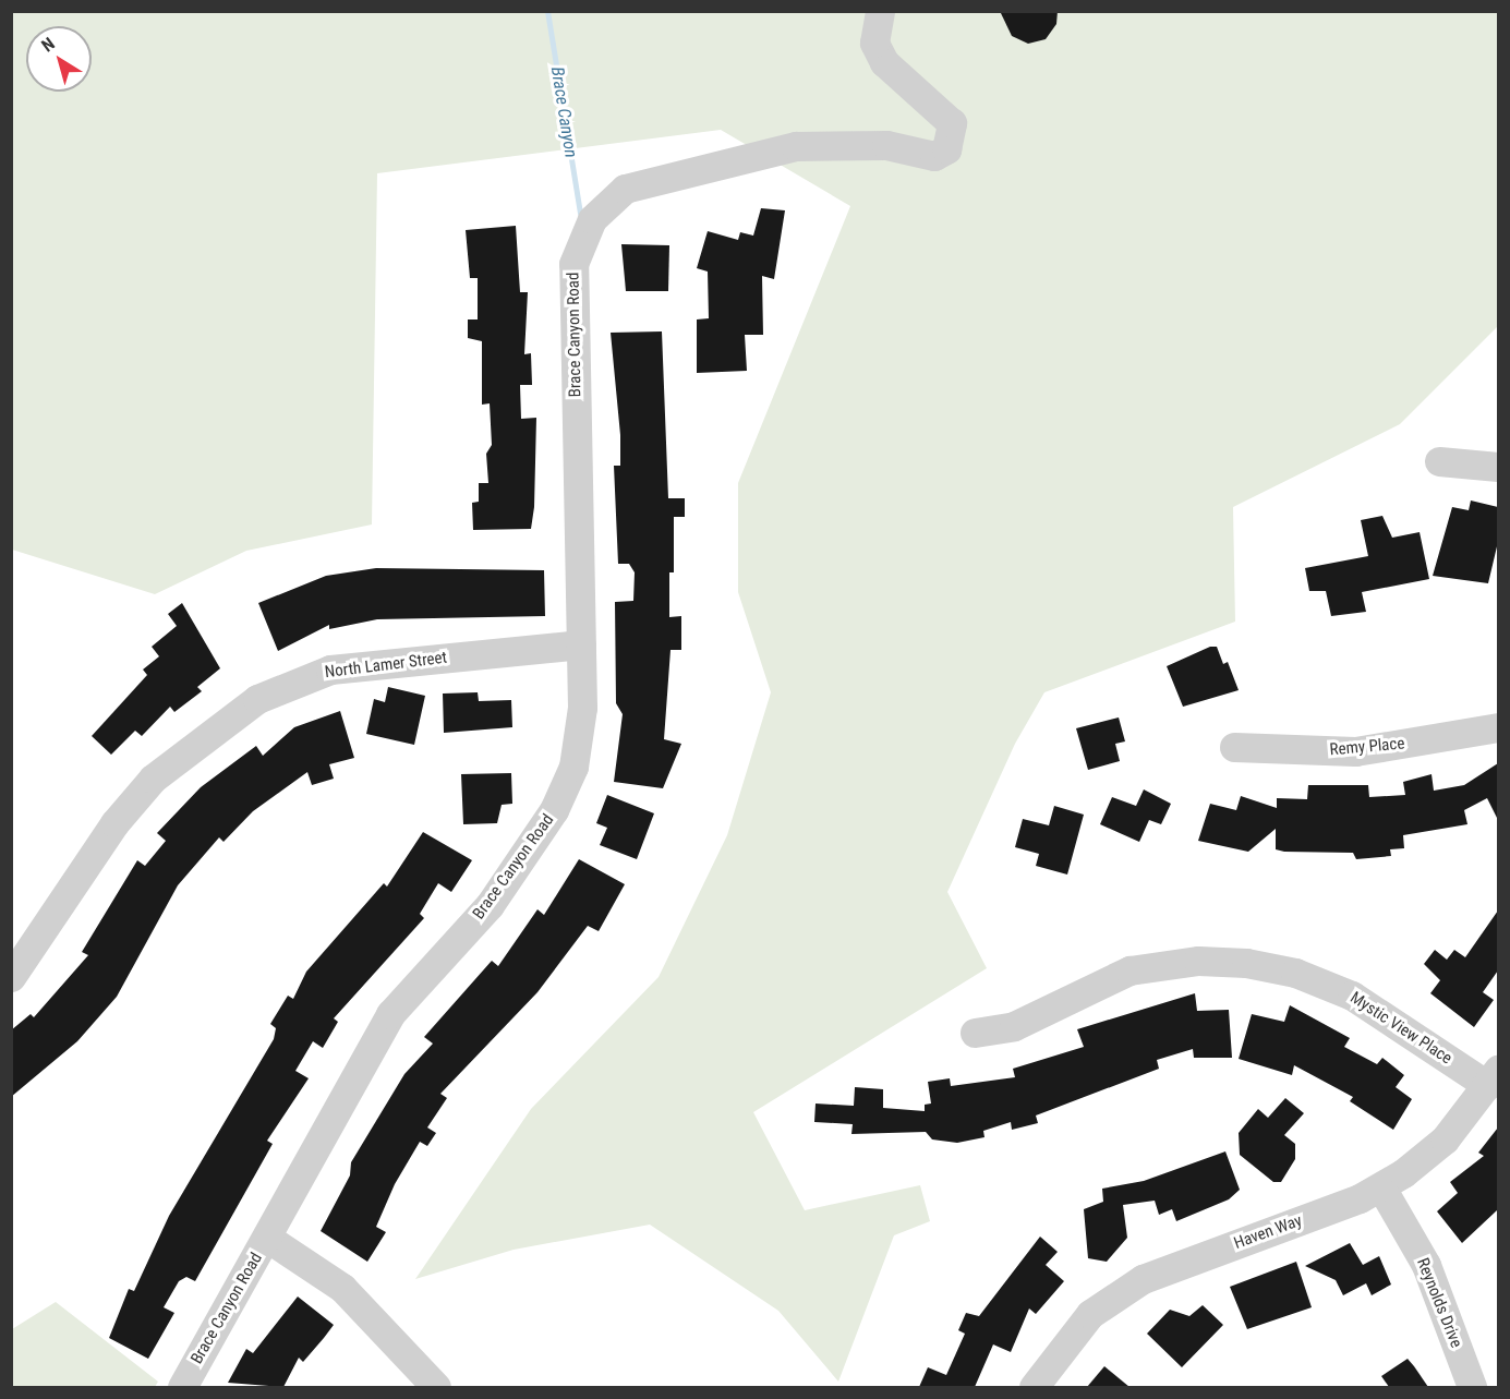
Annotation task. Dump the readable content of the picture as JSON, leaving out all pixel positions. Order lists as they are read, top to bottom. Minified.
{"streets":{"street":["Brace Canyon Road","North Lamer Street","Remy Place","Mystic View Place","Haven Way","Reynolds Drive"]},"crossings":[["Brace Canyon Road","North Lamer Street"],["Mystic View Place","Haven Way"],["Haven Way","Reynolds Drive"]],"water":["Brace Canyon"],"north":"top left"}
